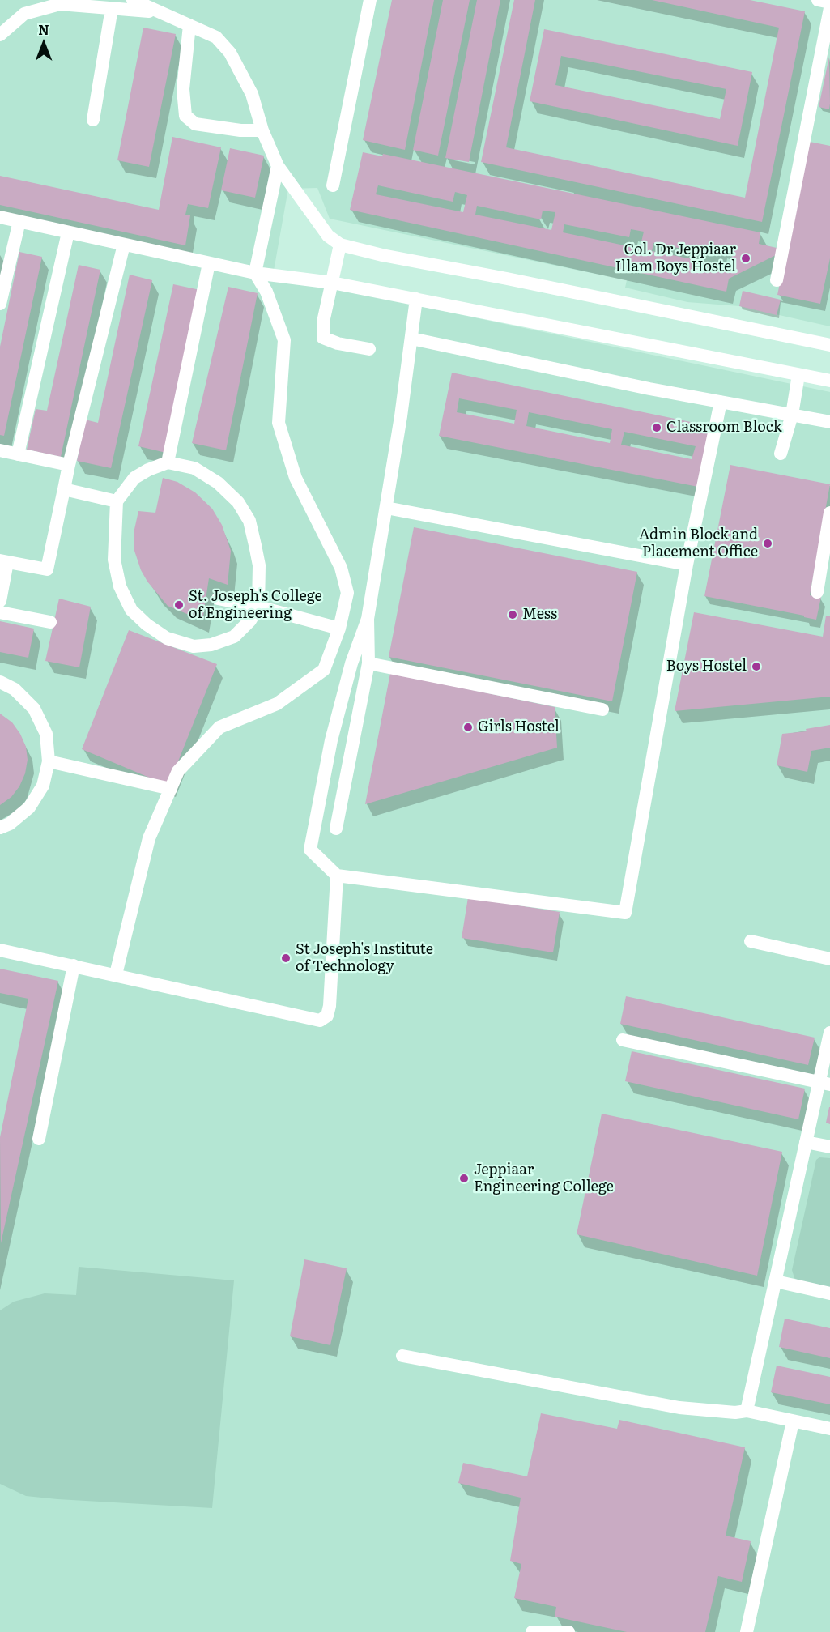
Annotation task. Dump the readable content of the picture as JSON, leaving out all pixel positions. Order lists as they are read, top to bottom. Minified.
{"places":["Col. Dr Jeppiaar Illam Boys Hostel","Classroom Block","Admin Block and Placement Office","St. Joseph's College of Engineering","Mess","Boys Hostel","Girls Hostel","St Joseph's Institute of Technology","Jeppiaar Engineering College"],"north":"top"}
